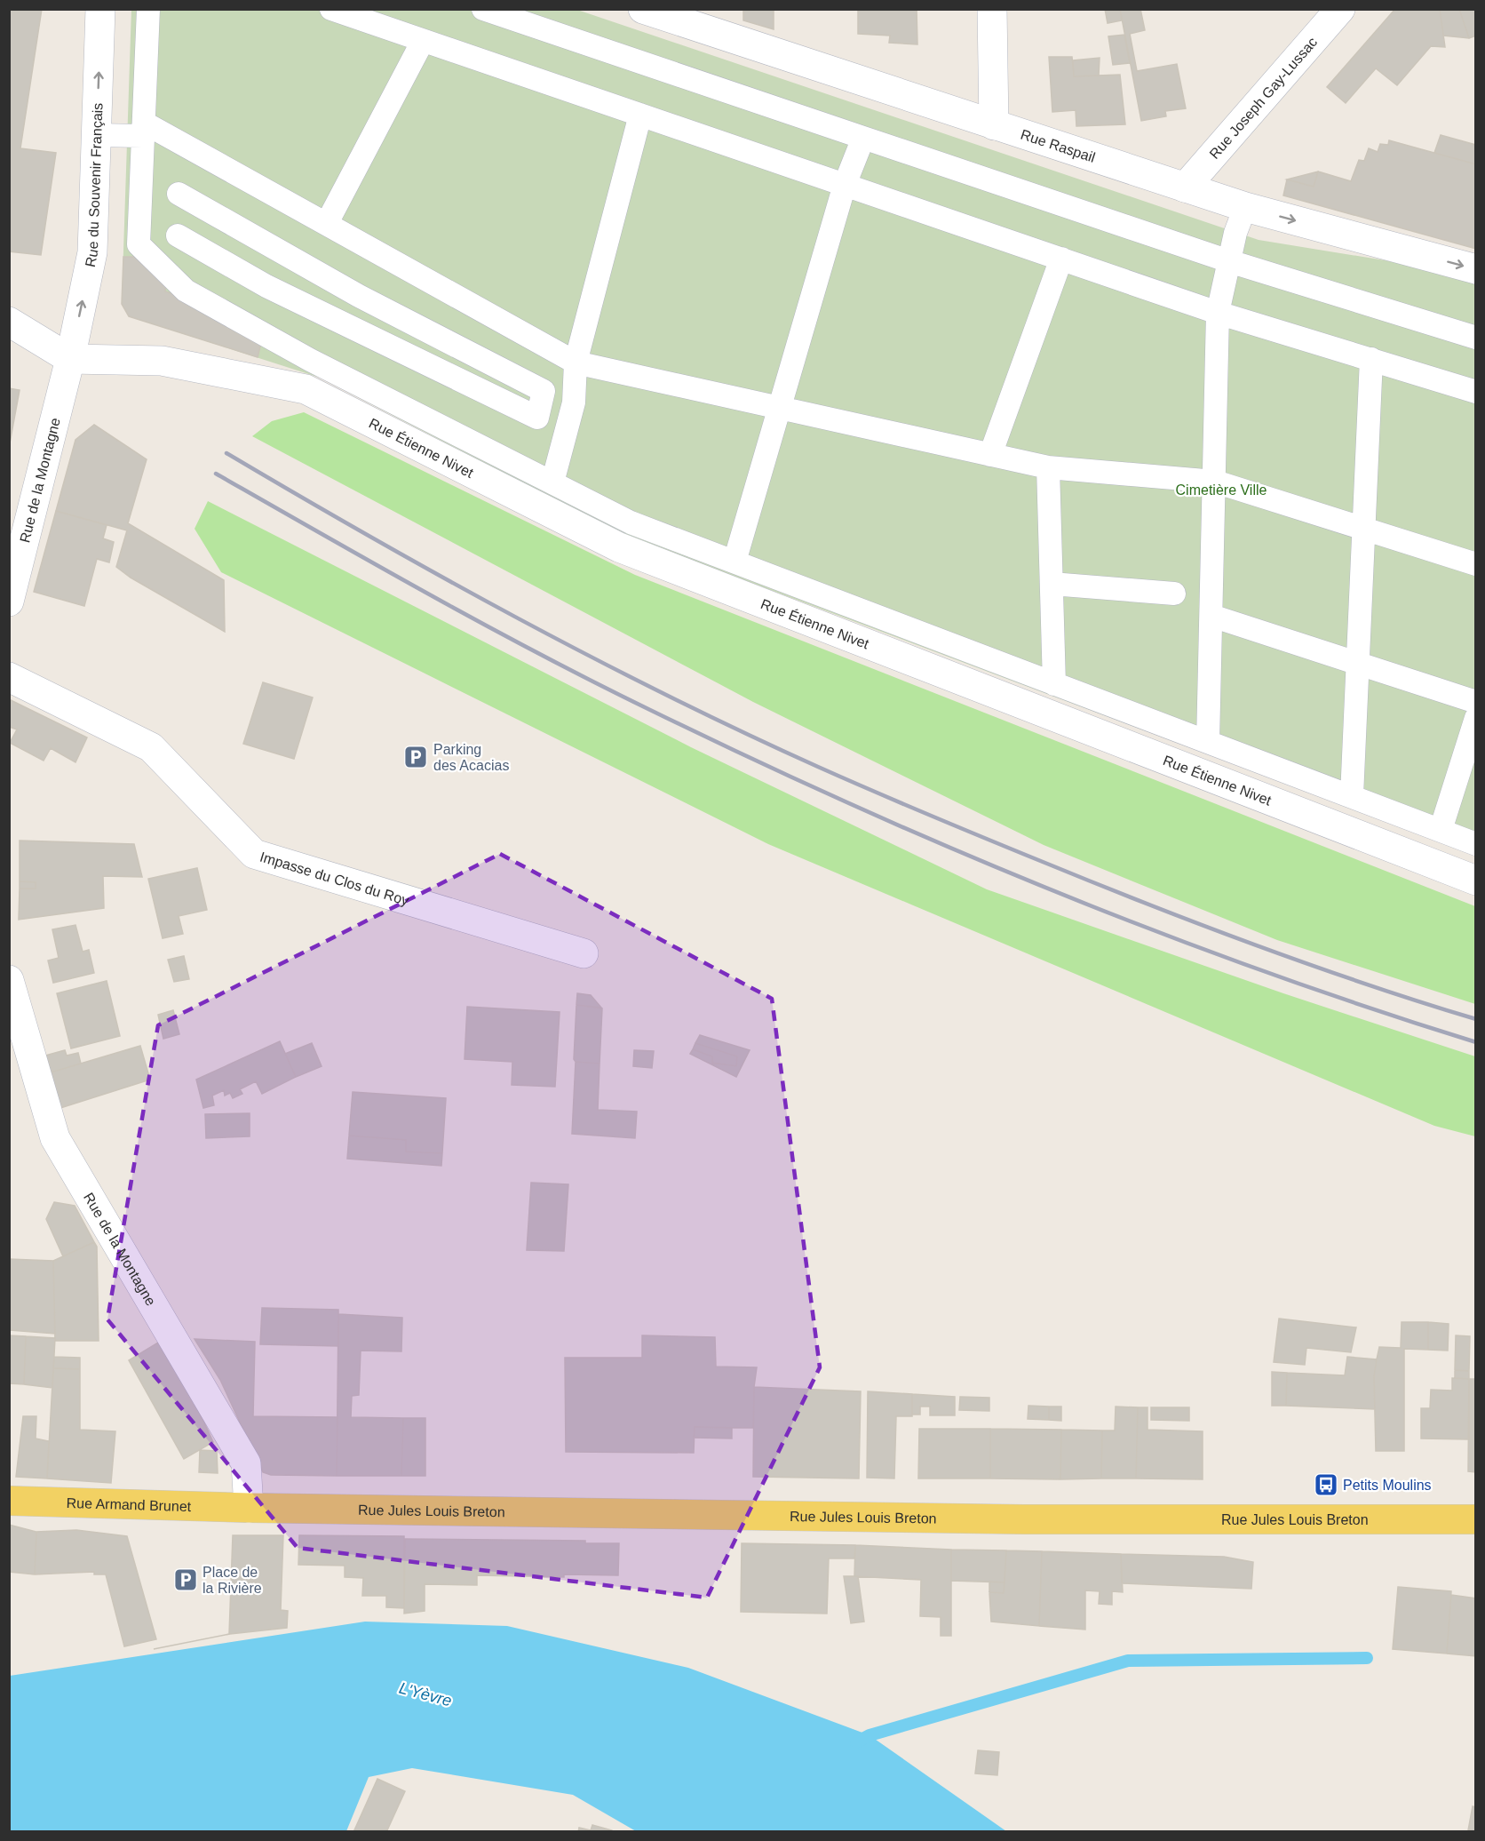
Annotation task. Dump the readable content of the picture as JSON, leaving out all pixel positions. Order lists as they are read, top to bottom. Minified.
{"streets":{"main road":["Rue Armand Brunet","Rue Jules Louis Breton"],"street":["Rue Joseph Gay-Lussac","Rue Raspail","Rue du Souvenir Français","Rue Étienne Nivet","Rue de la Montagne","Impasse du Clos du Roy"]},"crossings":[["Rue Joseph Gay-Lussac","Rue Raspail"],["Rue du Souvenir Français","Rue Étienne Nivet"],["Rue du Souvenir Français","Rue de la Montagne"],["Rue Étienne Nivet","Rue de la Montagne"],["Rue de la Montagne","Rue Armand Brunet"],["Rue de la Montagne","Rue Jules Louis Breton"],["Rue Armand Brunet","Rue Jules Louis Breton"]],"one_way":["Rue du Souvenir Français"],"water":["L'Yèvre"],"parks":["Cimetière Ville"],"places":{"parking":["Parking des Acacias","Place de la Rivière"],"bus stop":["Petits Moulins"]}}
